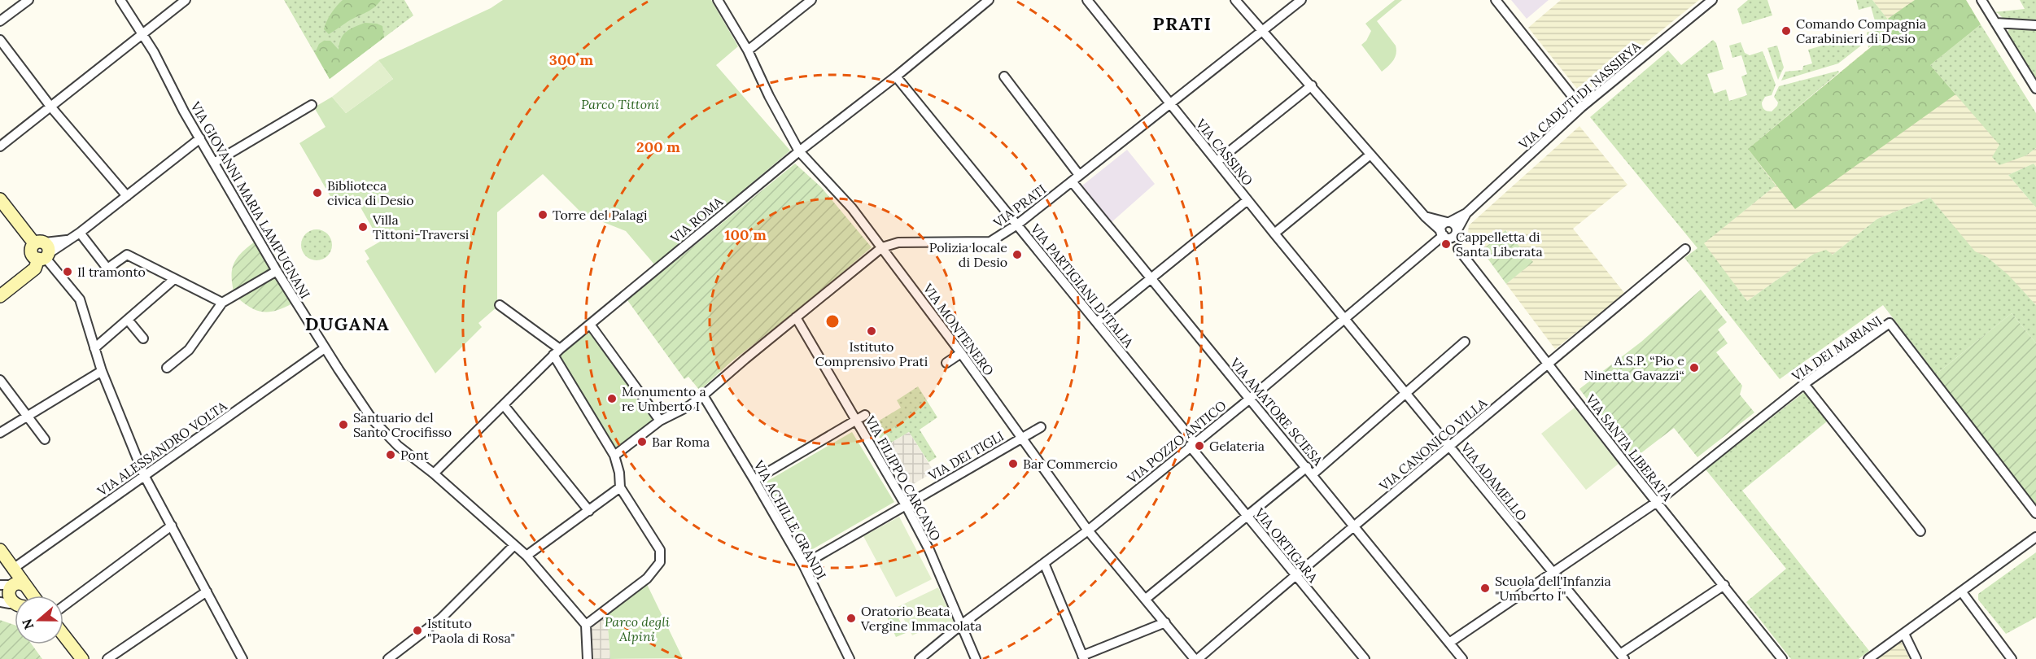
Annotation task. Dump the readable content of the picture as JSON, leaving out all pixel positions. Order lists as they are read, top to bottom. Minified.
{"streets":{"street":["VIA CADUTI DI NASSIRYA","VIA CASSINO","VIA GIOVANNI MARIA LAMPUGNANI","VIA PRATI","VIA ROMA","VIA PARTIGIANI D'ITALIA","VIA MONTENERO","VIA DEI MARIANI","VIA AMATORE SCIESA","VIA POZZO ANTICO","VIA CANONICO VILLA","VIA SANTA LIBERATA","VIA ALESSANDRO VOLTA","VIA DEI TIGLI","VIA FILIPPO CARCANO","VIA ADAMELLO","VIA ACHILLE GRANDI","VIA ORTIGARA"]},"crossings":[["VIA CASSINO","VIA PRATI"],["VIA CASSINO","VIA POZZO ANTICO"],["VIA CASSINO","VIA ADAMELLO"],["VIA GIOVANNI MARIA LAMPUGNANI","VIA ROMA"],["VIA GIOVANNI MARIA LAMPUGNANI","VIA ALESSANDRO VOLTA"],["VIA PRATI","VIA PARTIGIANI D'ITALIA"],["VIA PRATI","VIA MONTENERO"],["VIA PRATI","VIA AMATORE SCIESA"],["VIA PRATI","VIA SANTA LIBERATA"],["VIA PRATI","VIA FILIPPO CARCANO"],["VIA PRATI","VIA ACHILLE GRANDI"],["VIA ROMA","VIA PARTIGIANI D'ITALIA"],["VIA ROMA","VIA MONTENERO"],["VIA PARTIGIANI D'ITALIA","VIA POZZO ANTICO"],["VIA PARTIGIANI D'ITALIA","VIA ORTIGARA"],["VIA MONTENERO","VIA POZZO ANTICO"],["VIA MONTENERO","VIA CANONICO VILLA"],["VIA MONTENERO","VIA DEI TIGLI"],["VIA DEI MARIANI","VIA AMATORE SCIESA"],["VIA DEI MARIANI","VIA SANTA LIBERATA"],["VIA DEI MARIANI","VIA ADAMELLO"],["VIA AMATORE SCIESA","VIA POZZO ANTICO"],["VIA AMATORE SCIESA","VIA CANONICO VILLA"],["VIA POZZO ANTICO","VIA SANTA LIBERATA"],["VIA POZZO ANTICO","VIA FILIPPO CARCANO"],["VIA POZZO ANTICO","VIA ADAMELLO"],["VIA POZZO ANTICO","VIA ORTIGARA"],["VIA CANONICO VILLA","VIA SANTA LIBERATA"],["VIA CANONICO VILLA","VIA ADAMELLO"],["VIA CANONICO VILLA","VIA ORTIGARA"],["VIA DEI TIGLI","VIA FILIPPO CARCANO"],["VIA DEI TIGLI","VIA ACHILLE GRANDI"]],"districts":["PRATI","DUGANA"],"parks":["Parco Tittoni","Parco degli Alpini"],"places":["Comando Compagnia Carabinieri di Desio","Biblioteca civica di Desio","Torre del Palagi","Villa Tittoni-Traversi","Cappelletta di Santa Liberata","Polizia locale di Desio","Il tramonto","Istituto Comprensivo Prati","A.S.P. “Pio e Ninetta Gavazzi“","Monumento a re Umberto I","Santuario del Santo Crocifisso","Bar Roma","Gelateria","Pont","Bar Commercio","Scuola dell'Infanzia \"Umberto I\"","Oratorio Beata Vergine Immacolata","Istituto \"Paola di Rosa\""],"north":"left","rings":["300 m","200 m","100 m"]}
